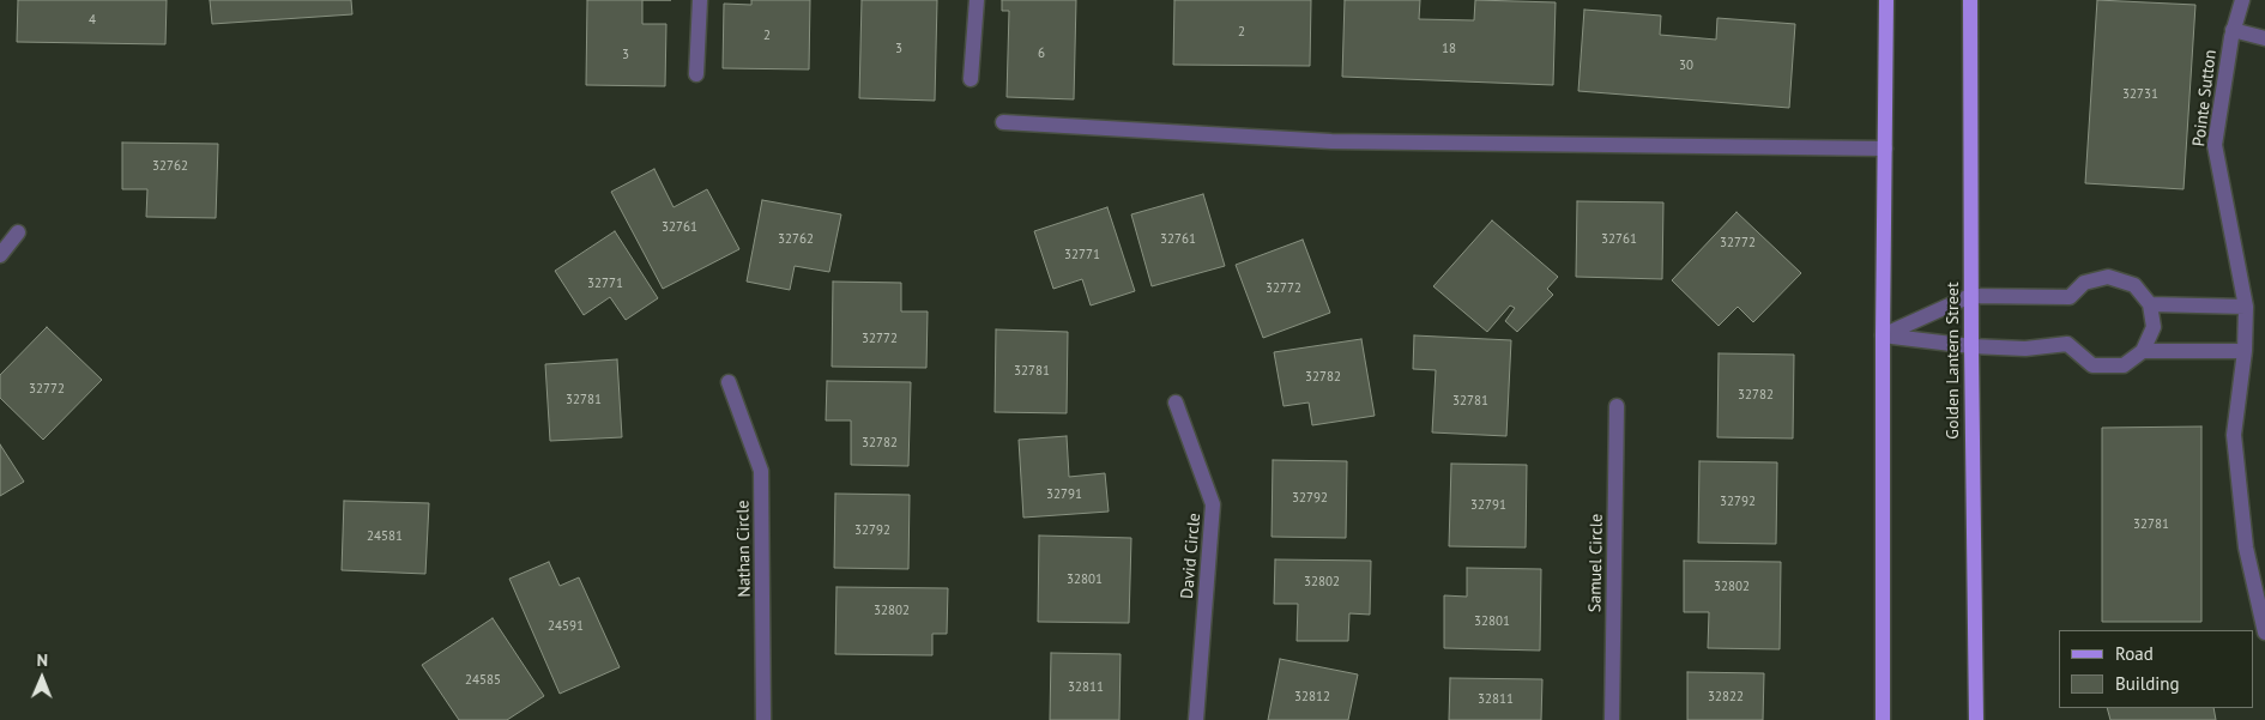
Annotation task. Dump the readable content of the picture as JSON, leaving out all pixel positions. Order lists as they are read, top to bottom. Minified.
{"streets":{"main road":["Golden Lantern Street"],"street":["Pointe Sutton","Nathan Circle","David Circle","Samuel Circle"]},"house_numbers":["4","2","2","3","18","6","3","30","32731","32762","32761","32762","32761","32761","32772","32771","32771","32772","32772","32781","32782","32772","32782","32781","32781","32782","32791","32792","32792","32791","32781","32792","24581","32801","32802","32802","32802","32801","24591","24585","32811","32812","32822","32811"],"legend":["Road","Building"],"north":"top"}
